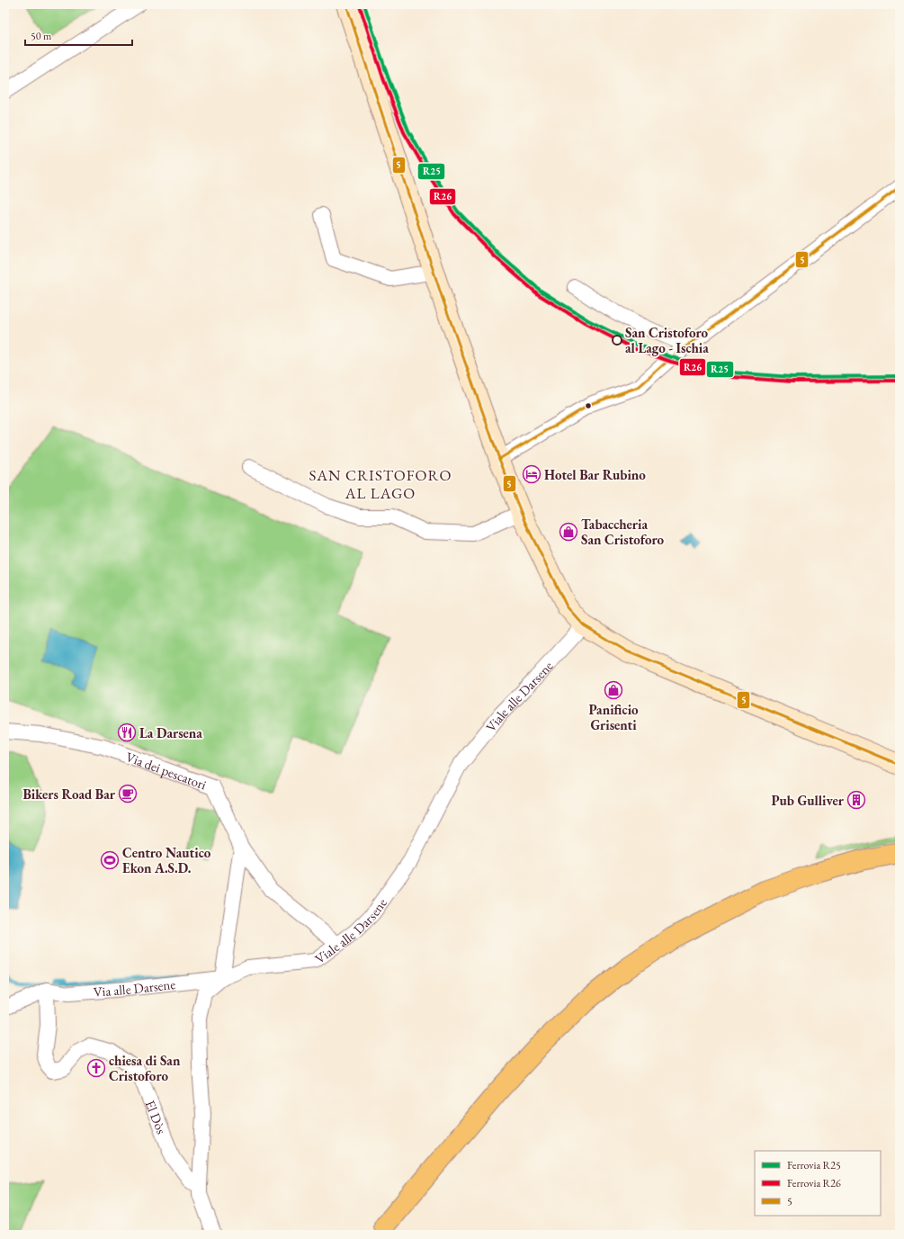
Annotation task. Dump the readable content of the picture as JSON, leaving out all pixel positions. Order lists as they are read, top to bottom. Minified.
{"streets":{"street":["Viale alle Darsene","Via dei pescatori","Via alle Darsene","El Dòs"]},"crossings":[["Viale alle Darsene","Via dei pescatori"],["Viale alle Darsene","Via alle Darsene"],["Viale alle Darsene","El Dòs"],["Via alle Darsene","El Dòs"]],"districts":["SAN CRISTOFORO AL LAGO"],"places":{"other":["San Cristoforo al Lago - Ischia"],"hotel":["Hotel Bar Rubino"],"shop":["Tabaccheria San Cristoforo","Panificio Grisenti"],"restaurant":["La Darsena"],"cafe":["Bikers Road Bar"],"building":["Pub Gulliver"],"sports":["Centro Nautico Ekon A.S.D."],"church":["chiesa di San Cristoforo"]},"lines":["rail line R25","transit line 5","rail line R26"],"legend":["Ferrovia R25","Ferrovia R26","5"],"scale_bar":"50 m"}
